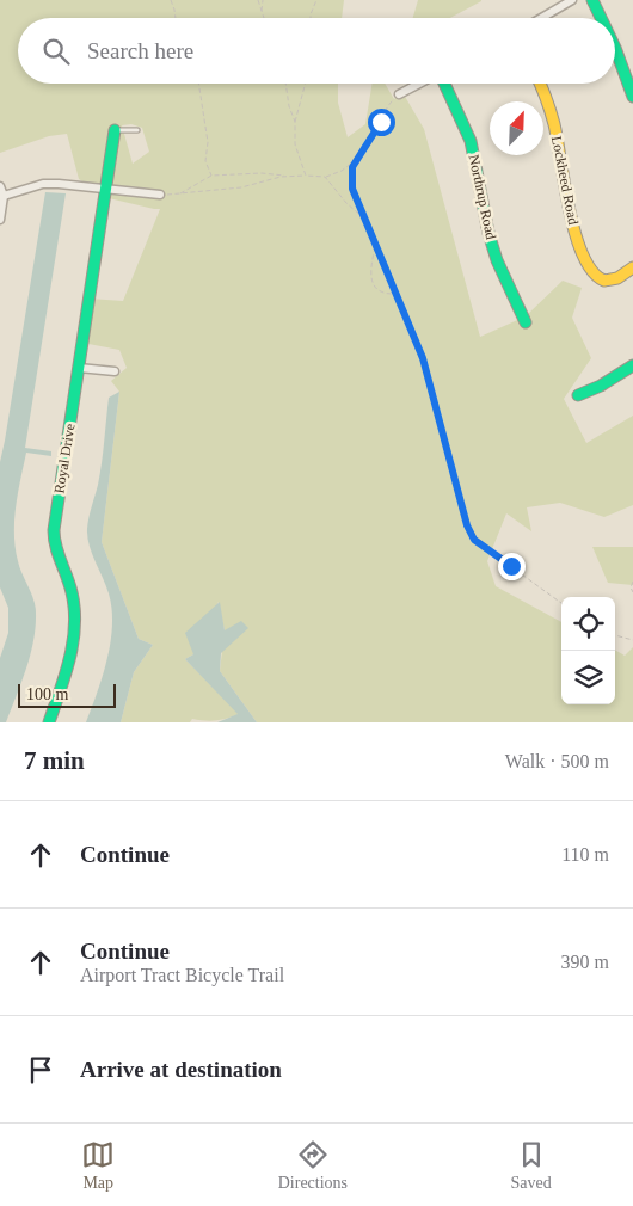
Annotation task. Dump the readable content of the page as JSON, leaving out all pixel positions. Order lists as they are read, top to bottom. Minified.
{"streets":{"street":["Lockheed Road","Northrup Road","Royal Drive"]},"scale_bar":"100 m","north":"top right","page":{"search":"Search here","scale":"100 m","heading":["7 min","Walk · 500 m"],"list":[["Continue","110 m"],["Continue","Airport Tract Bicycle Trail","390 m"],"Arrive at destination"],"nav":["Map","Directions","Saved"]}}
